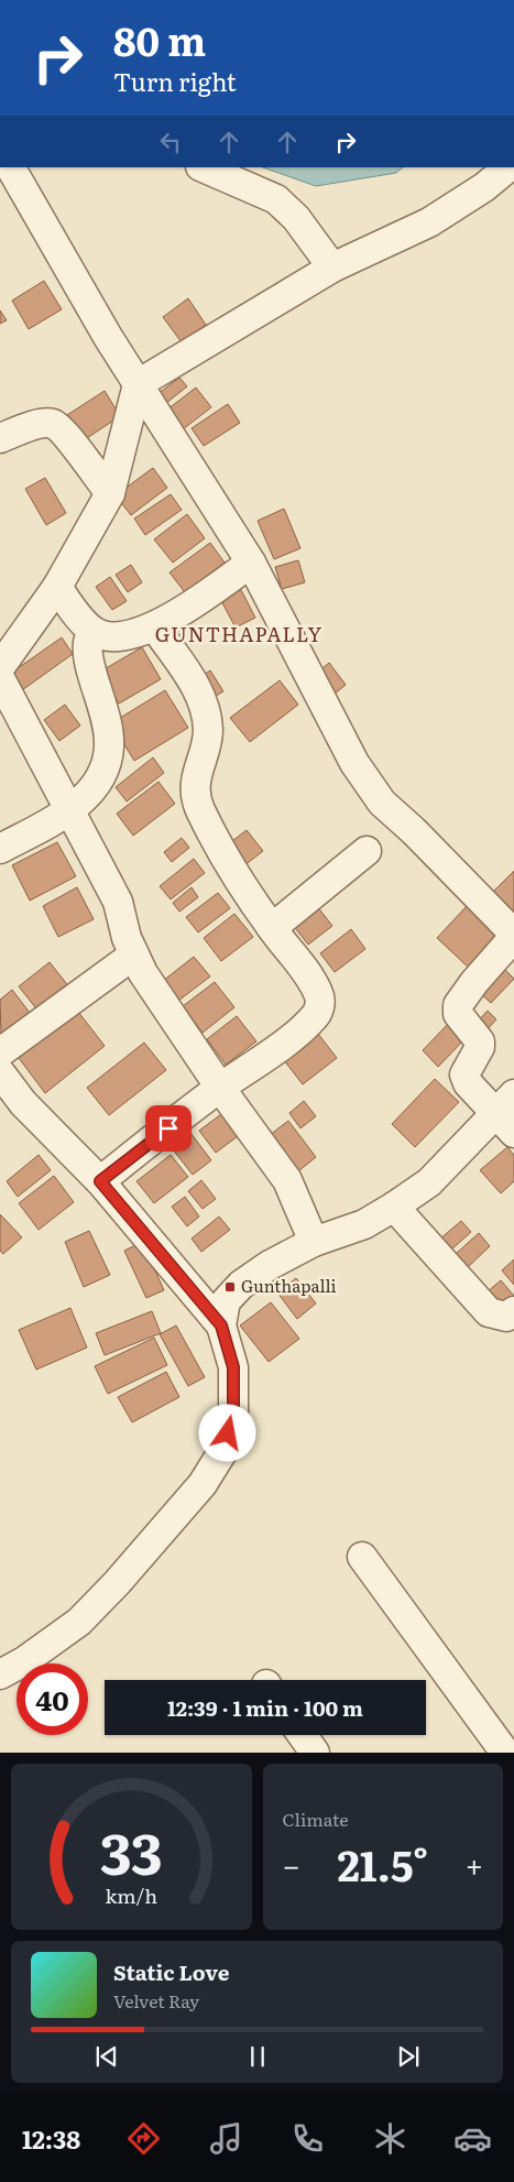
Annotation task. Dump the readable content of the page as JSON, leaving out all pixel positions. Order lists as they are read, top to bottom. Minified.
{"districts":["GUNTHAPALLY"],"places":{"transit":["Gunthapalli"]},"page":{"turn":["80 m","Turn right"],"limit":"40","trip":"12:39 · 1 min · 100 m","tile":"Climate","heat":["−","21.5°","+"],"song":["Static Love","Velvet Ray"],"tabs":"12:38","gauge":["33","km/h"]}}
